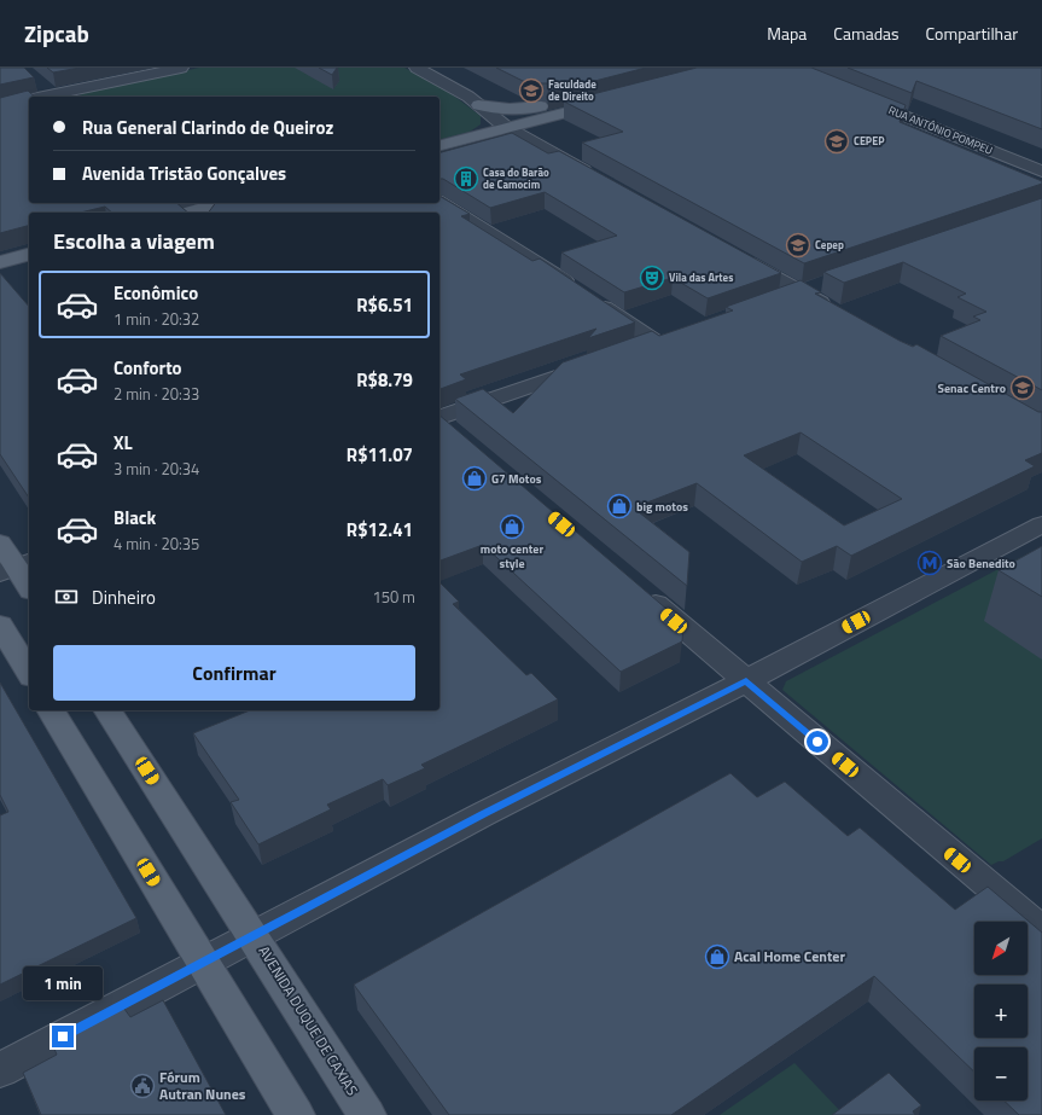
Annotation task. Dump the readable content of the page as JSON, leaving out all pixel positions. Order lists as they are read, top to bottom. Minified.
{"streets":{"main road":["AVENIDA DUQUE DE CAXIAS"],"street":["RUA ANTÔNIO POMPEU"]},"places":{"school or university":["Faculdade de Direito","CEPEP","Cepep","Senac Centro"],"building":["Casa do Barão de Camocim"],"theatre":["Vila das Artes"],"shop":["G7 Motos","big motos","moto center style","Acal Home Center"],"metro station":["São Benedito"],"public building":["Fórum Autran Nunes"]},"north":"bottom left","page":{"header":"Zipcab","nav":["Mapa","Camadas","Compartilhar"],"banner":["Rua General Clarindo de Queiroz","Avenida Tristão Gonçalves"],"heading":"Escolha a viagem","list":[{"name":"Econômico","note":"1 min · 20:32","value":"R$6.51"},{"name":"Conforto","note":"2 min · 20:33","value":"R$8.79"},{"name":"XL","note":"3 min · 20:34","value":"R$11.07"},{"name":"Black","note":"4 min · 20:35","value":"R$12.41"}],"pay":["Dinheiro","150 m"],"buttons":"Confirmar","map_buttons":["+","−"],"bubble":"1 min"}}
